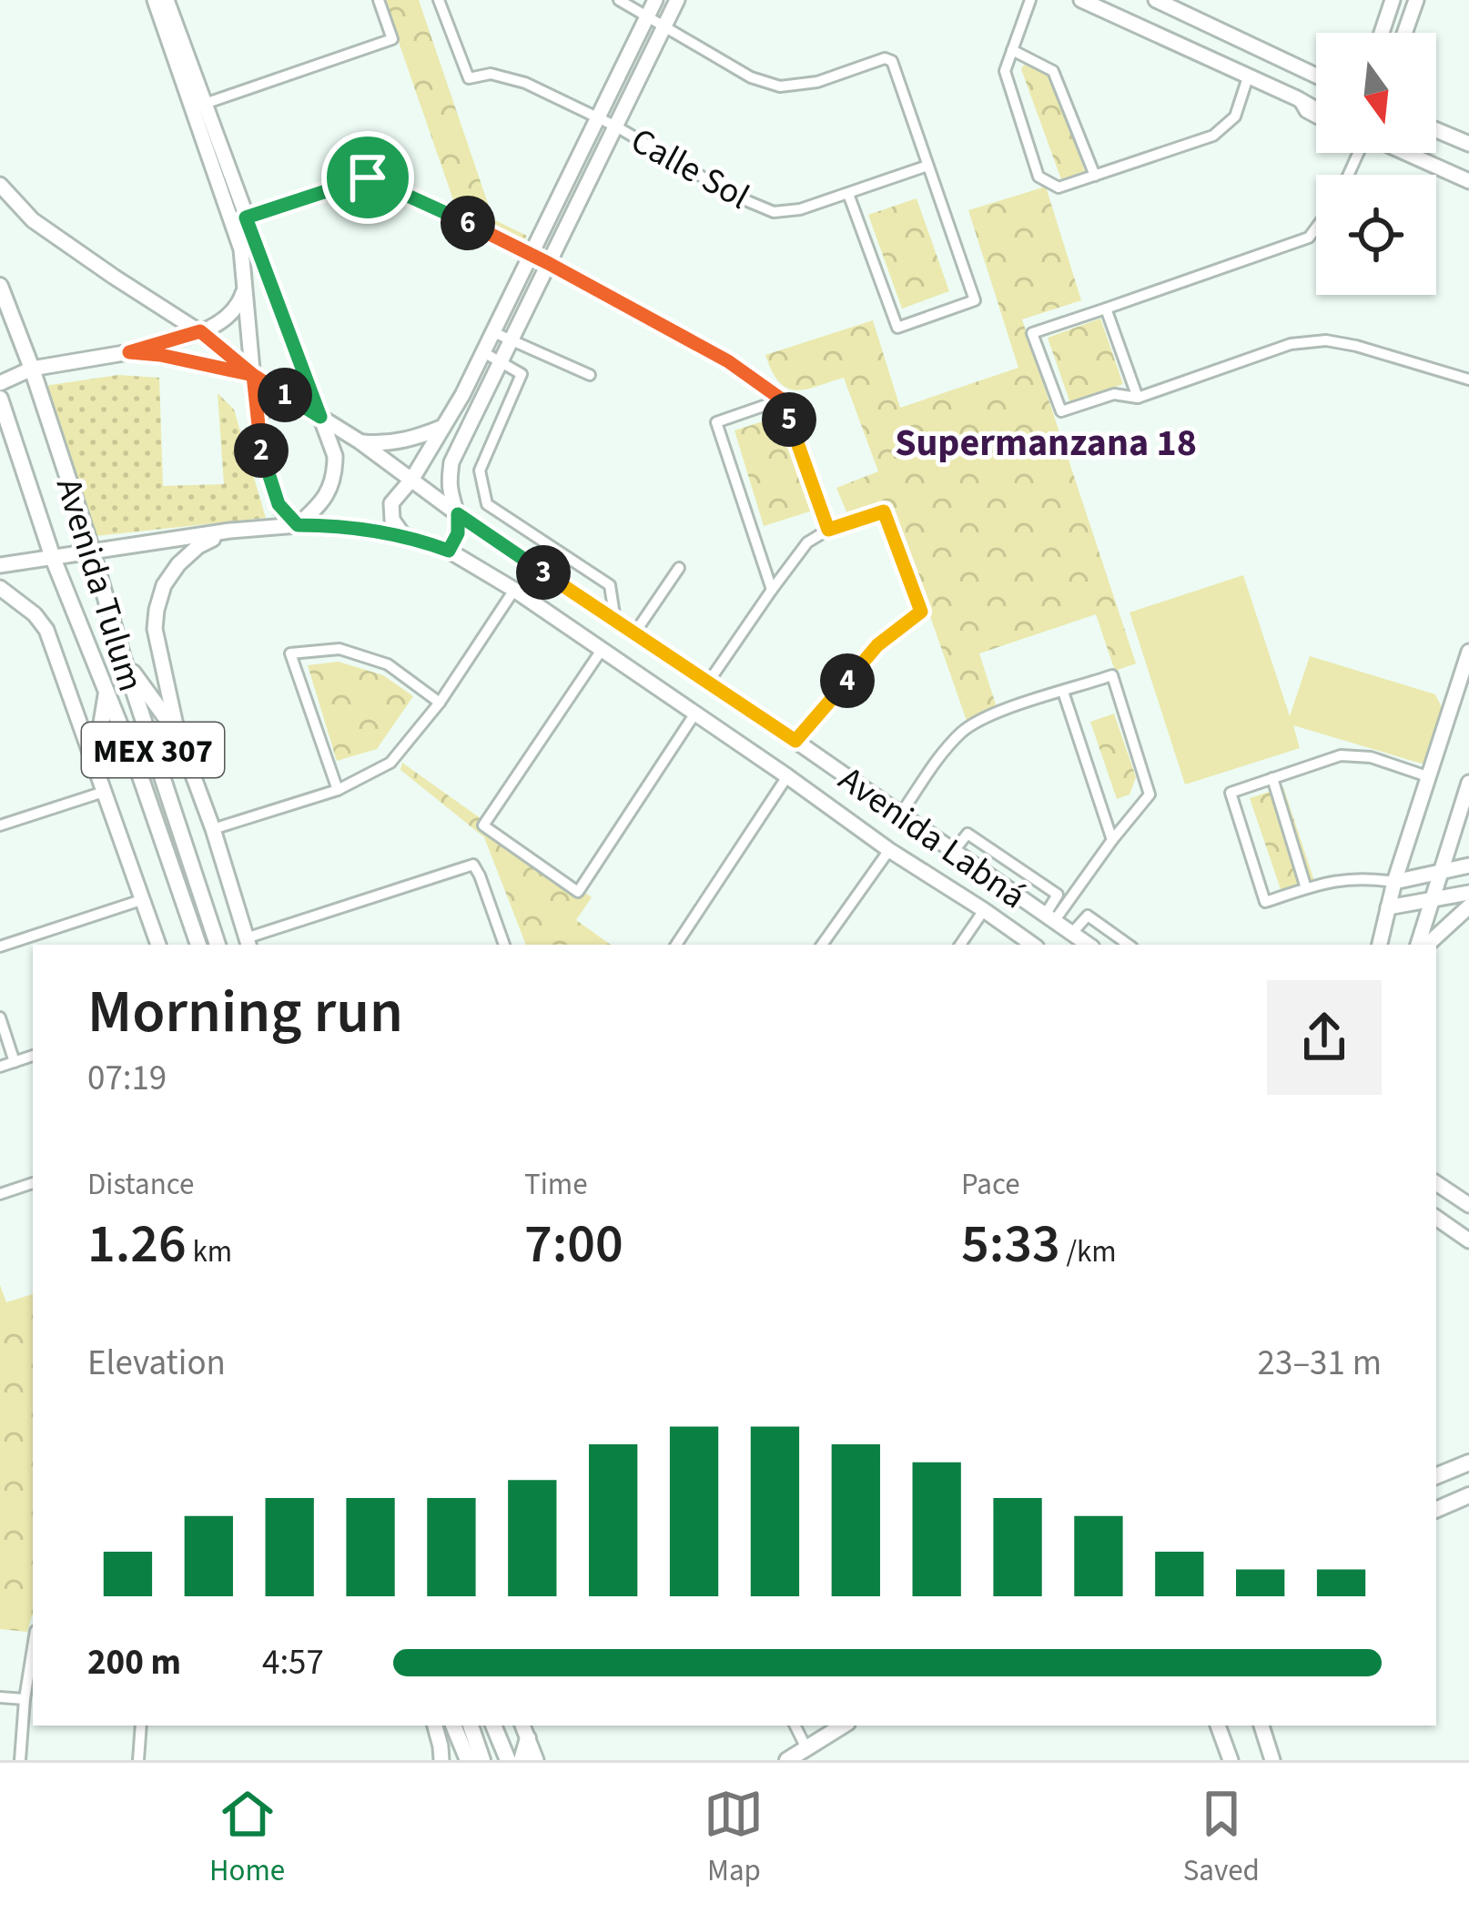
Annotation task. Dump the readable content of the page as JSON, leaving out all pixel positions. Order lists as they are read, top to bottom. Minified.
{"streets":{"main road":["Avenida Tulum","MEX 307"],"street":["Calle Sol","Avenida Labná"]},"crossings":[["Avenida Tulum","Avenida Labná"]],"districts":["Supermanzana 18"],"north":"bottom","page":{"pins":["6","1","5","2","3","4"],"heading":["Morning run","07:19"],"stats":[["Distance","1.26 km"],["Time","7:00"],["Pace","5:33 /km"]],"chart":["Elevation","23–31 m"],"list":[{"name":"200 m","note":"4:57"}],"tabs":["Home","Map","Saved"]}}
